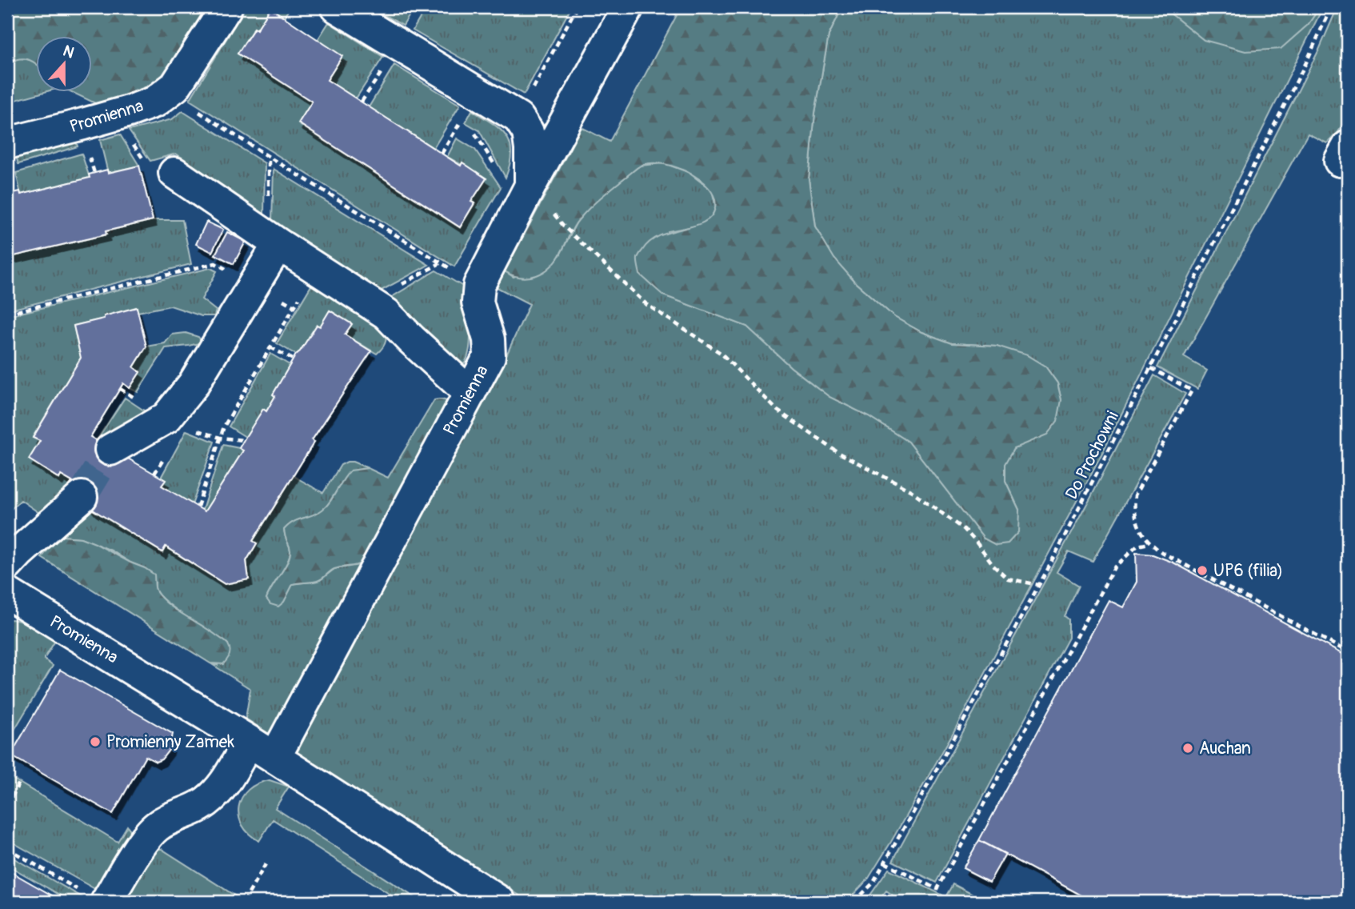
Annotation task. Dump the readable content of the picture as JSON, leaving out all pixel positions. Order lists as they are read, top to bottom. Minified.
{"streets":{"street":["Promienna"],"path":["Do Prochowni"]},"places":["UP6 (filia)","Promienny Zamek","Auchan"],"north":"top"}
